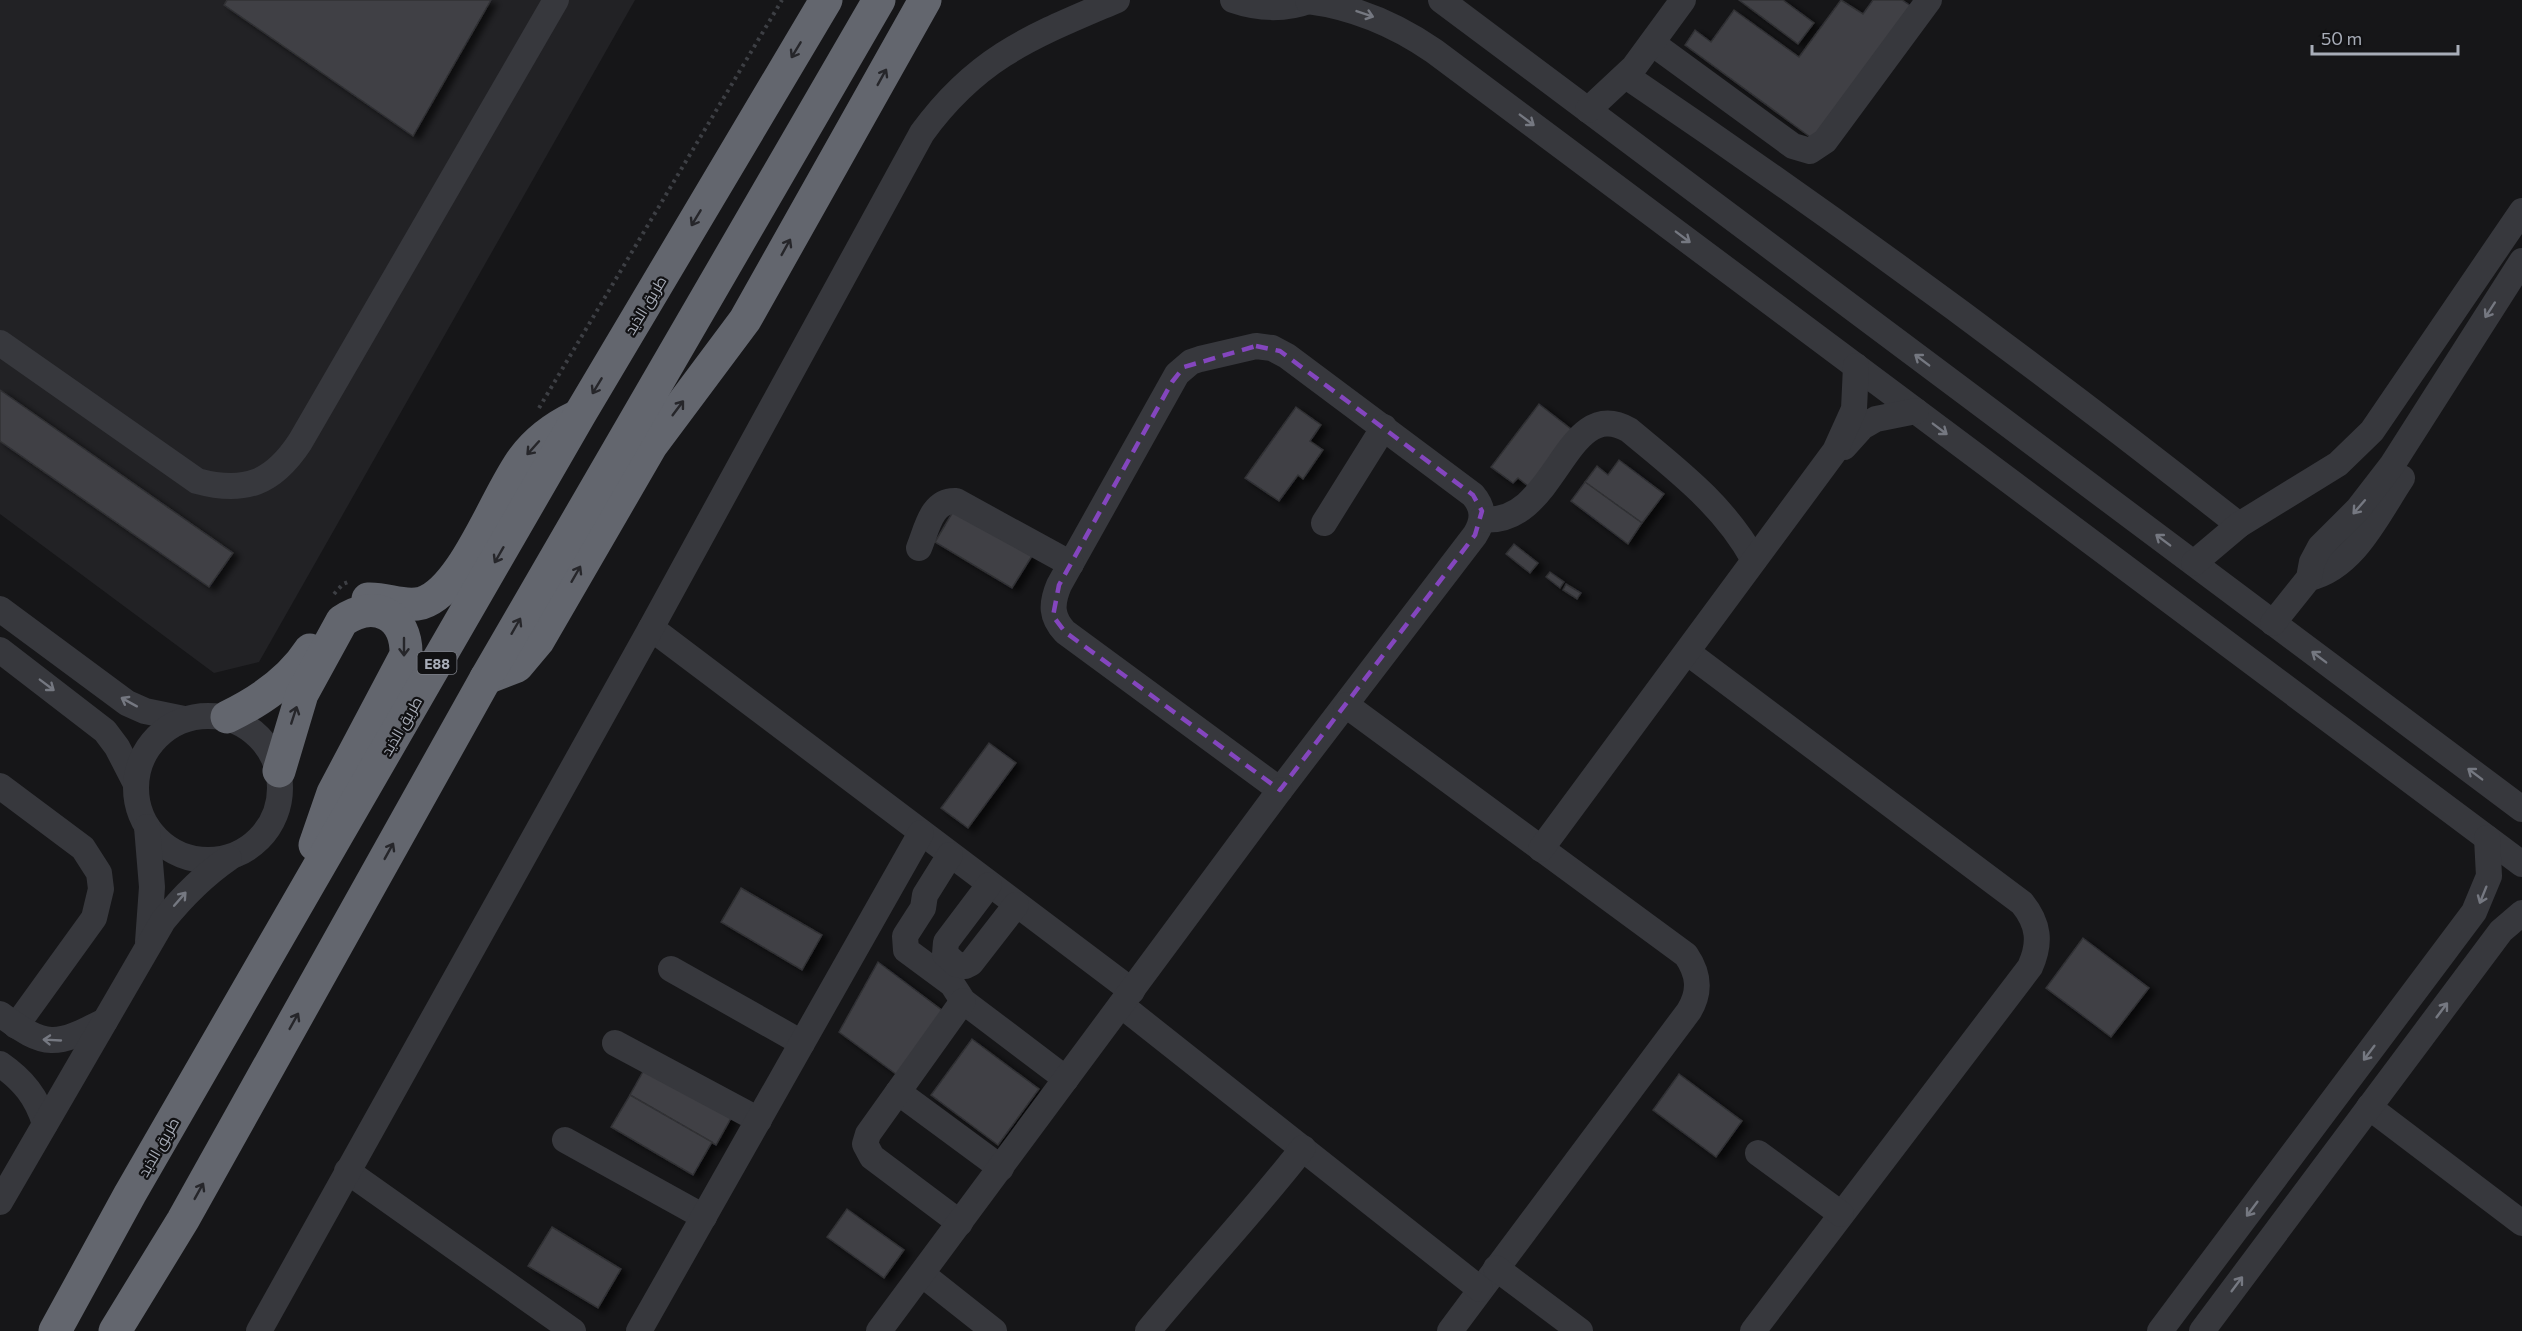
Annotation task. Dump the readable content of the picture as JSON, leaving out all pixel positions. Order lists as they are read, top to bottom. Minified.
{"streets":{"highway":["طريق الذيد","E88"]},"scale_bar":"50 m"}
